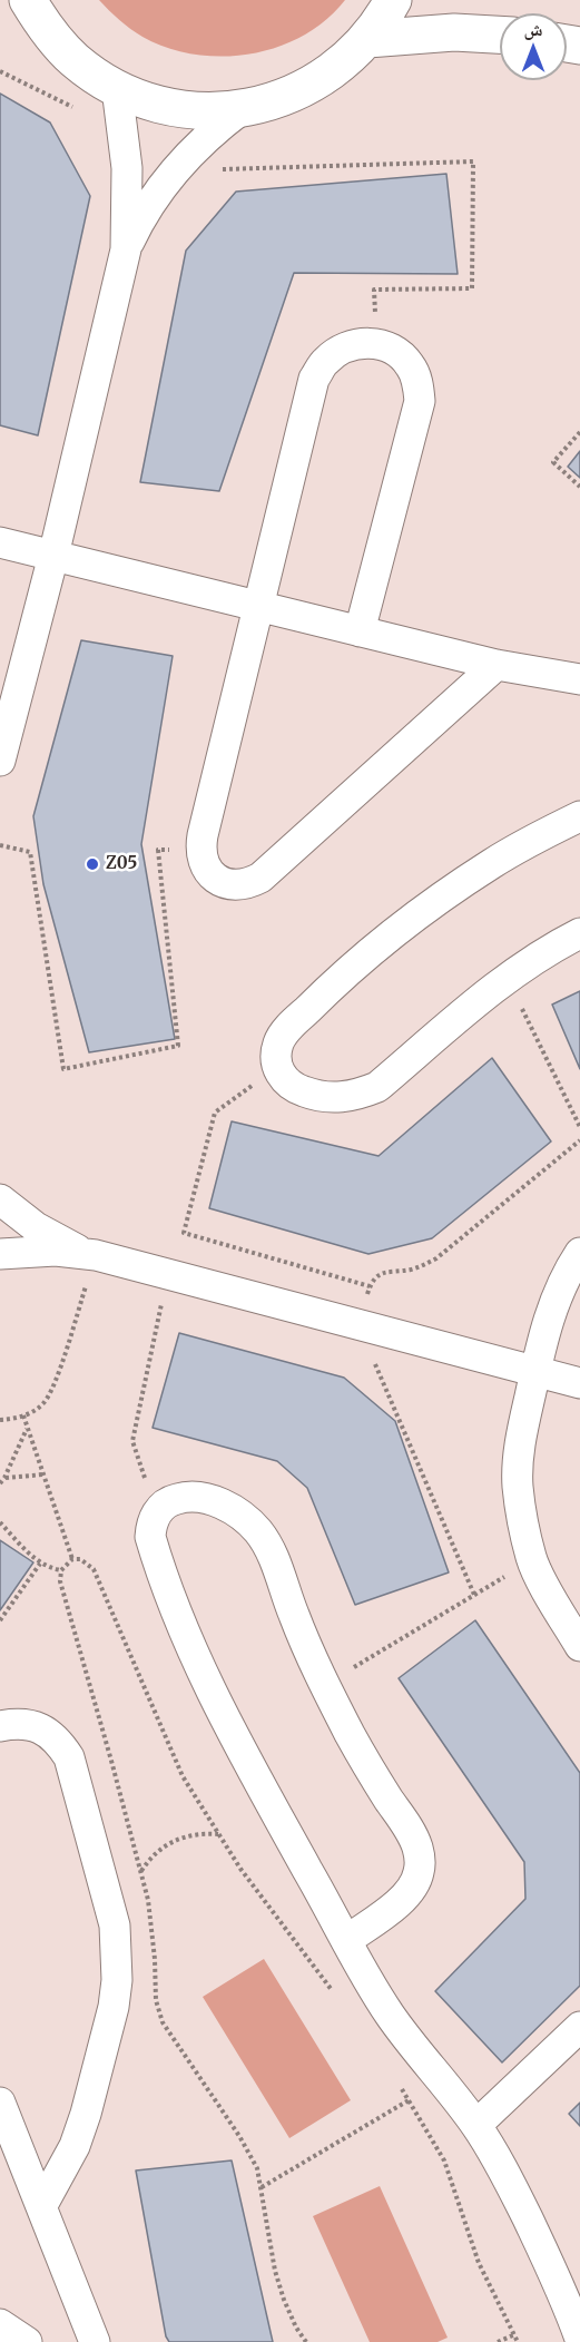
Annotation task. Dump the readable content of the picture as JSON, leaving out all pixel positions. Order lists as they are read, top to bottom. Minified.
{"places":["Z05"],"north":"top"}
